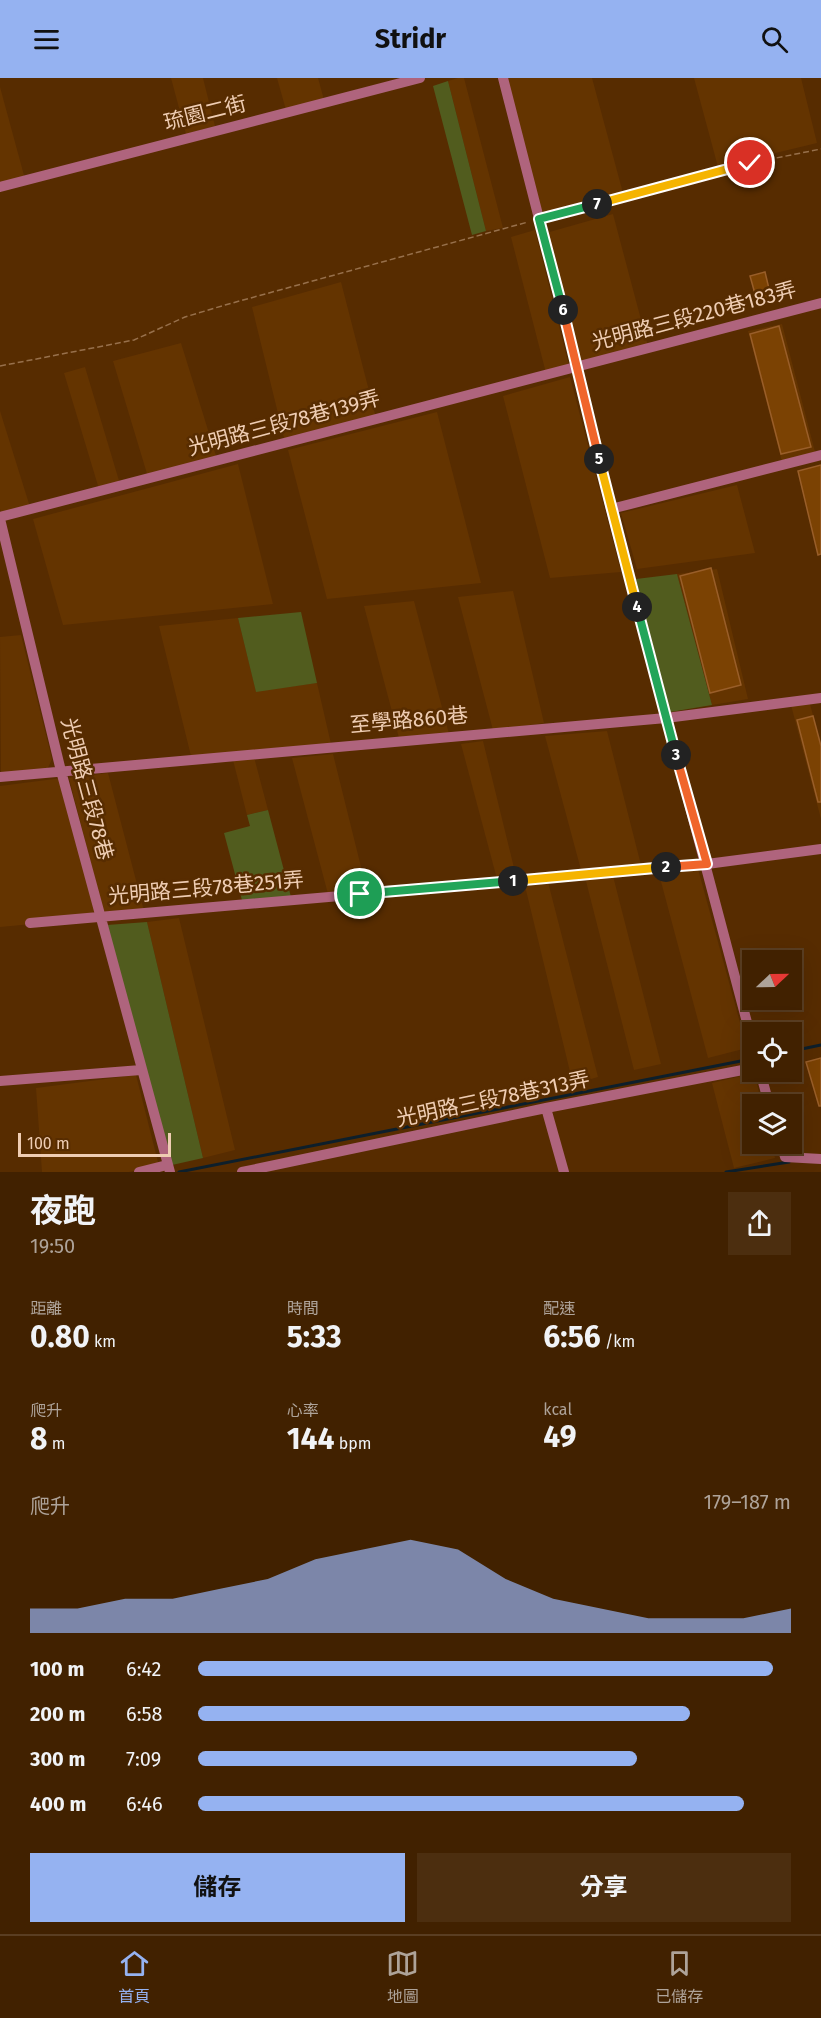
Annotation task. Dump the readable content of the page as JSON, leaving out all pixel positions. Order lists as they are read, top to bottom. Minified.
{"streets":{"street":["琉園二街","光明路三段220巷183弄","光明路三段78巷139弄","至學路860巷","光明路三段78巷","光明路三段78巷251弄","光明路三段78巷313弄"]},"crossings":[["光明路三段220巷183弄","光明路三段78巷139弄"],["光明路三段78巷139弄","光明路三段78巷"],["至學路860巷","光明路三段78巷"],["光明路三段78巷","光明路三段78巷251弄"]],"scale_bar":"100 m","north":"right","page":{"header":"Stridr","pins":["7","6","5","4","3","2","1"],"scale":"100 m","heading":["夜跑","19:50"],"stats":[["距離","0.80 km"],["時間","5:33"],["配速","6:56 /km"],["爬升","8 m"],["心率","144 bpm"],["kcal","49"]],"chart":["爬升","179–187 m"],"list":[{"name":"100 m","note":"6:42"},{"name":"200 m","note":"6:58"},{"name":"300 m","note":"7:09"},{"name":"400 m","note":"6:46"}],"buttons":["儲存","分享"],"tabs":["首頁","地圖","已儲存"]}}
